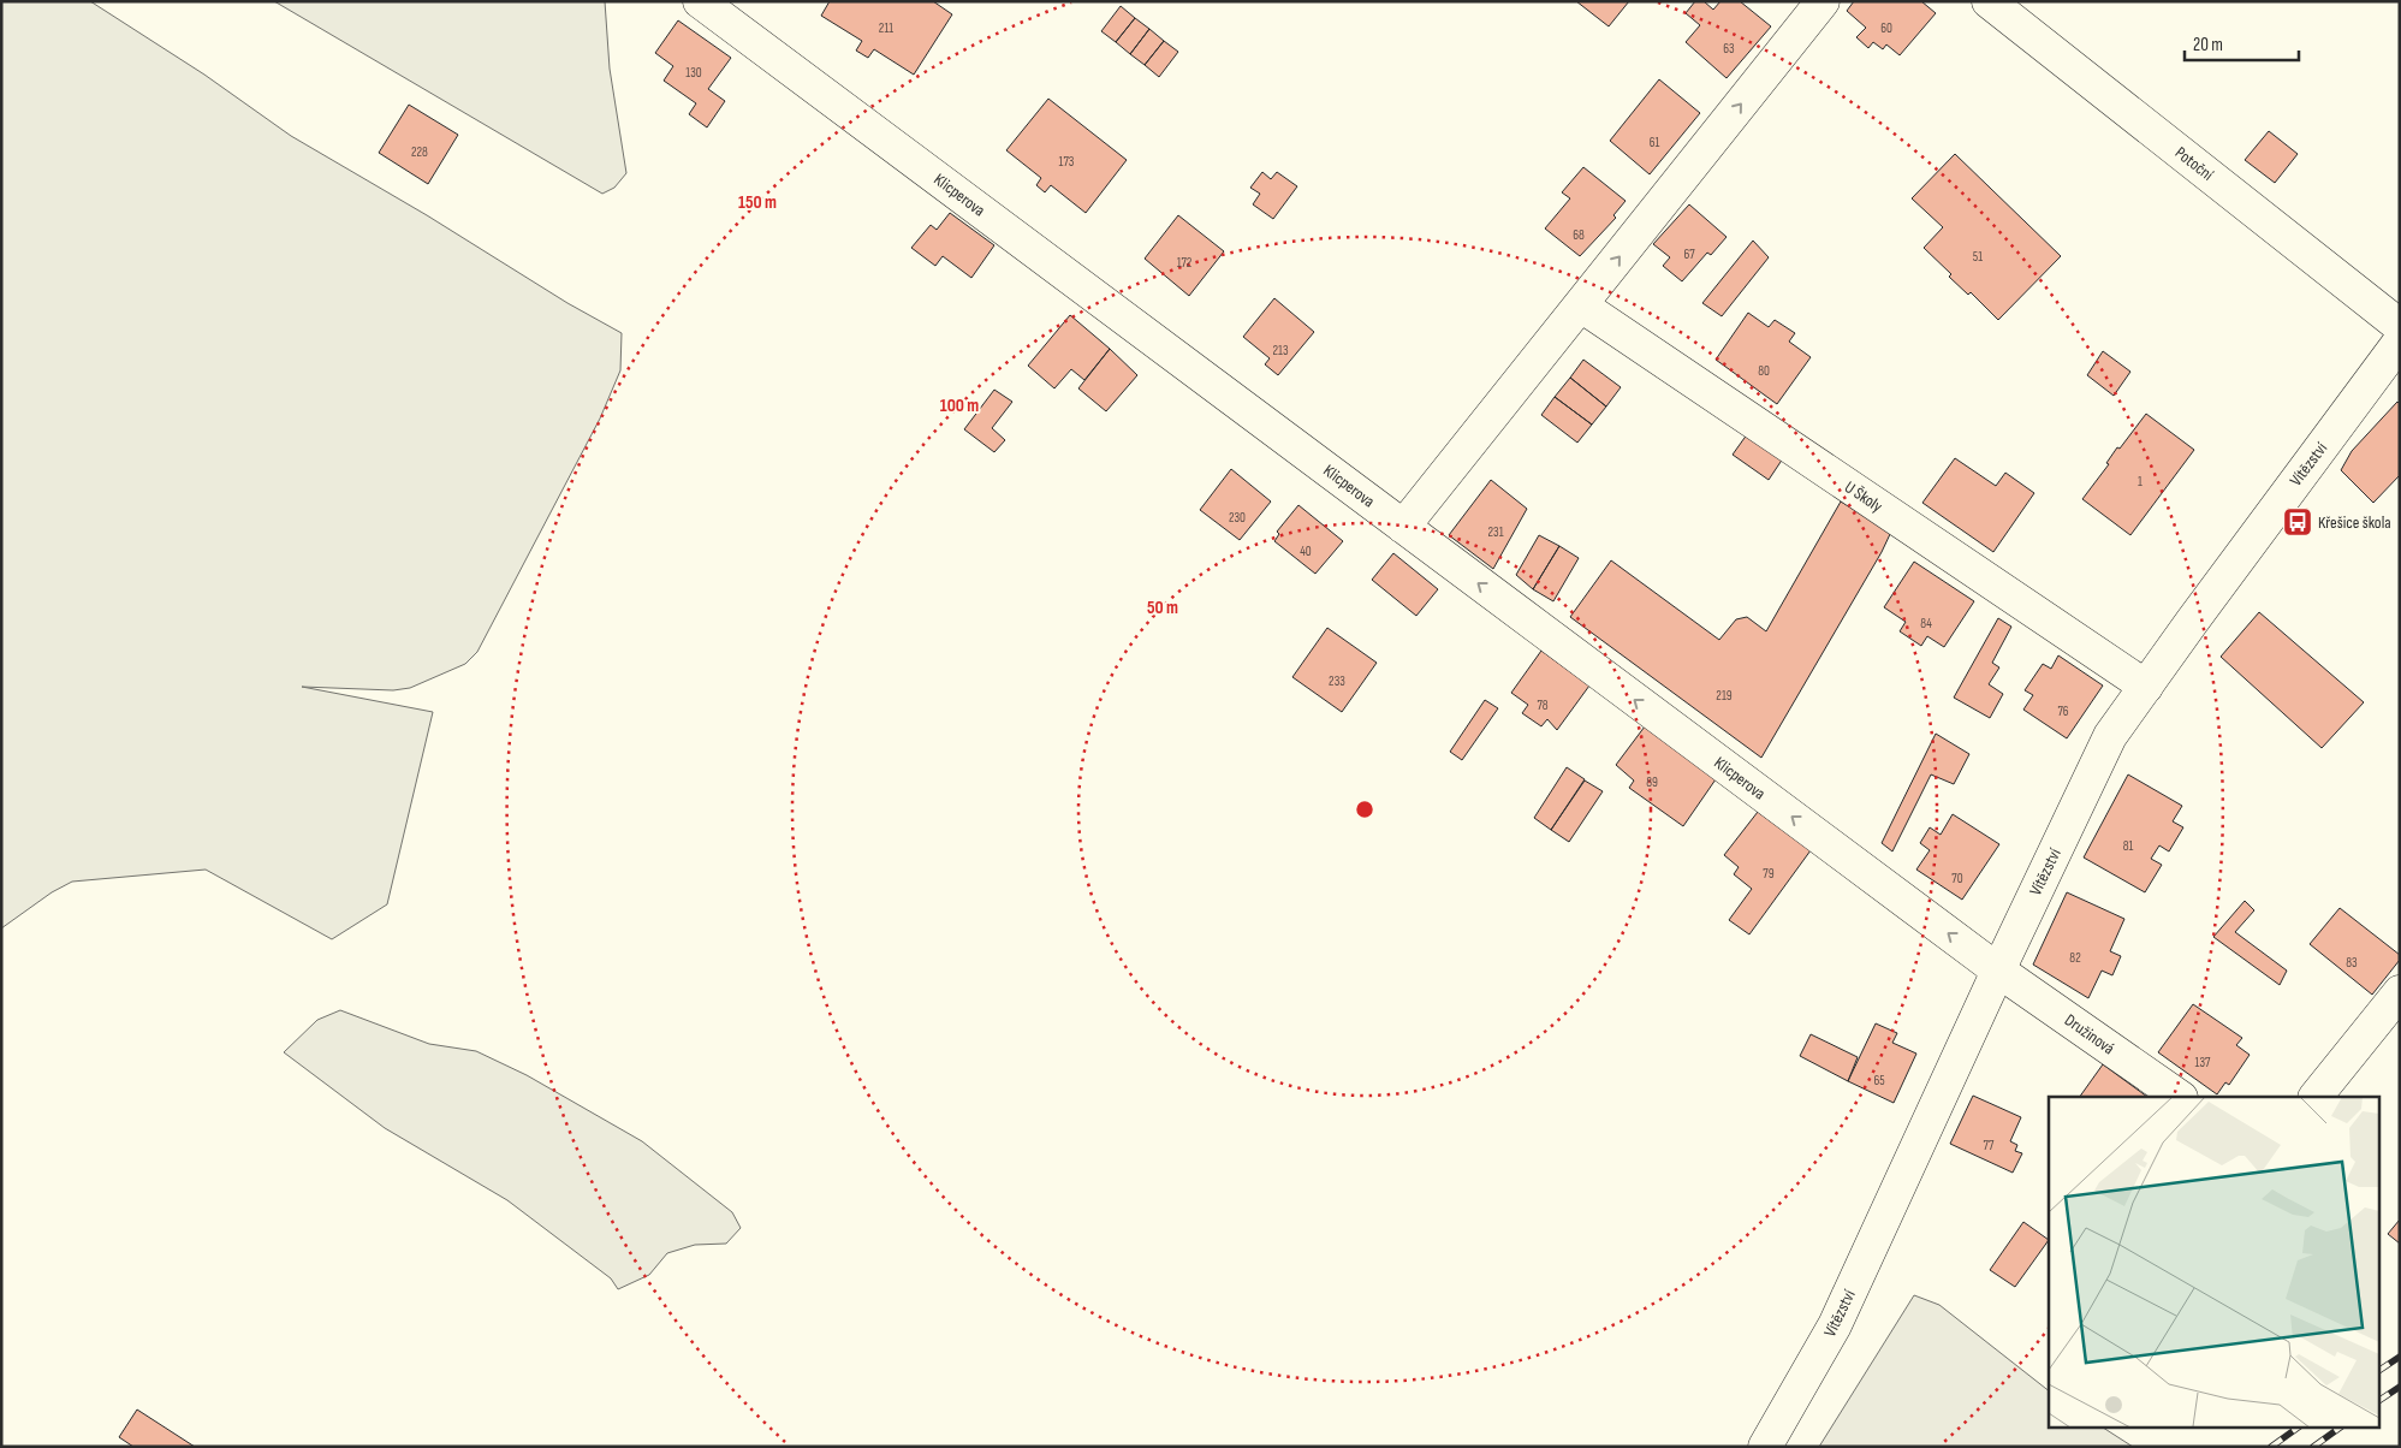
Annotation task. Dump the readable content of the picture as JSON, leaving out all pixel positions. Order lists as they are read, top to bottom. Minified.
{"streets":{"street":["Potoční","Klicperova","Vítězství","U Školy","Družinová"]},"crossings":[["Klicperova","Vítězství"],["Klicperova","Družinová"],["Vítězství","U Školy"],["Vítězství","Družinová"]],"one_way":["Klicperova"],"places":{"bus stop":["Křešice škola"]},"house_numbers":["211","60","63","130","61","228","173","68","67","51","172","213","80","1","230","231","40","84","233","219","78","76","89","81","79","70","82","83","137","65","77"],"scale_bar":"20 m","rings":["150 m","100 m","50 m"]}
